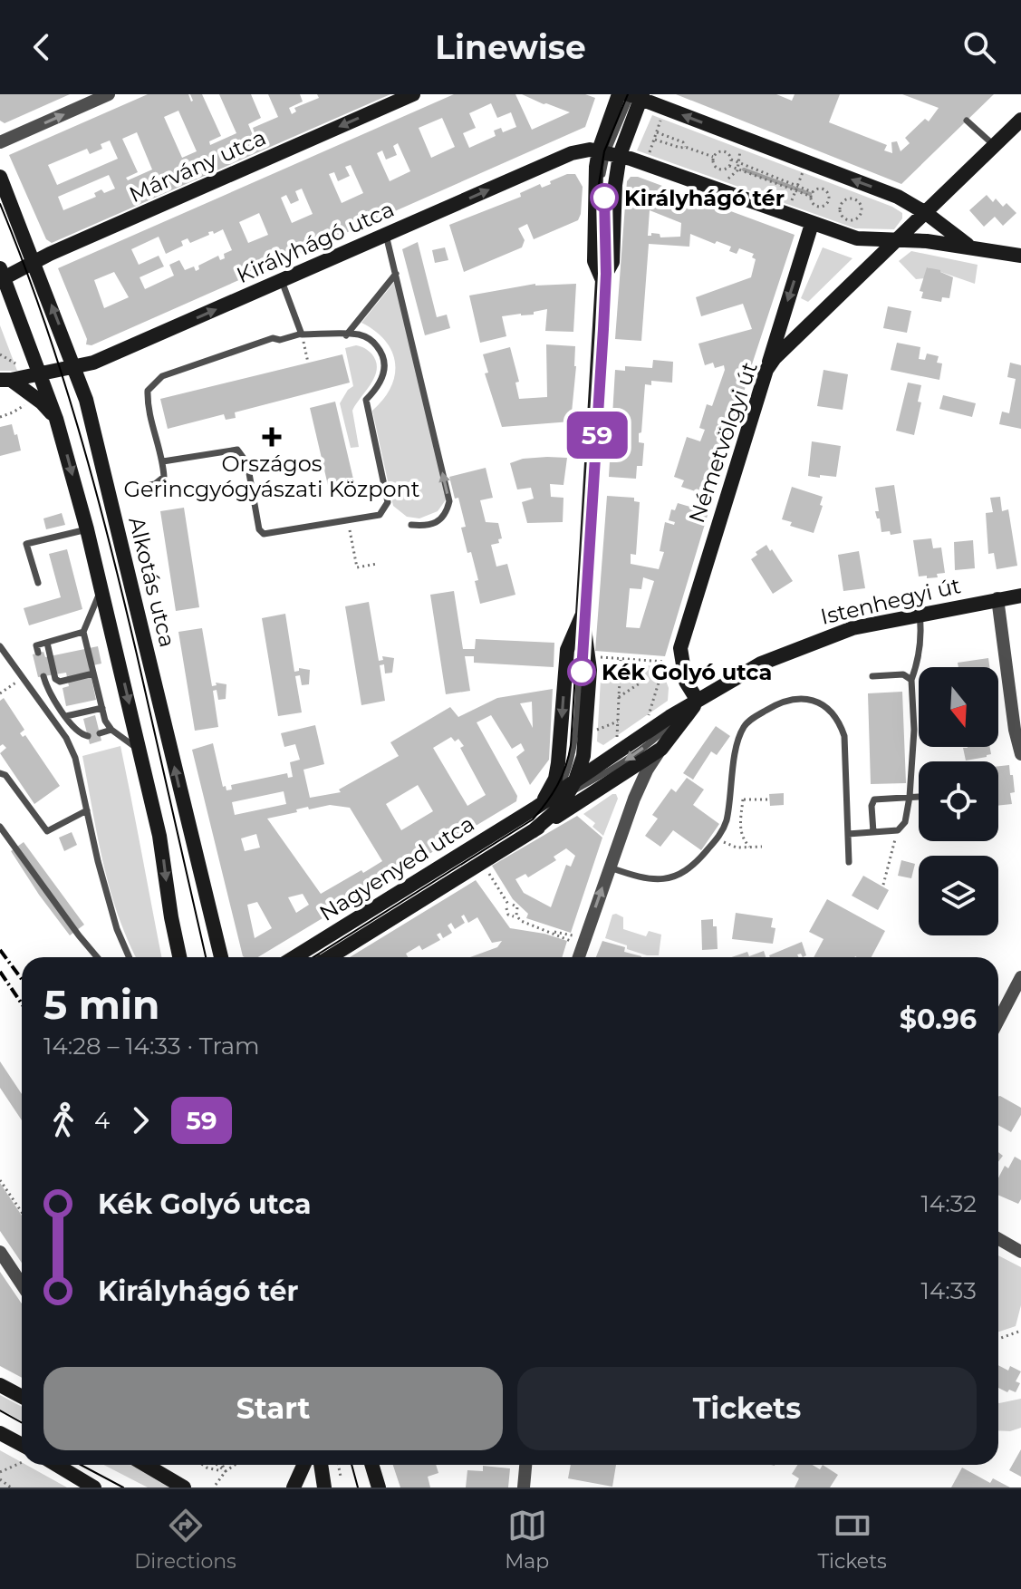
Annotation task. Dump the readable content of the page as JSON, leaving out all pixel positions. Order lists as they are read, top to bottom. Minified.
{"streets":{"street":["Márvány utca","Királyhágó utca","Németvölgyi út","Alkotás utca","Istenhegyi út","Nagyenyed utca"]},"crossings":[["Márvány utca","Alkotás utca"],["Királyhágó utca","Alkotás utca"],["Németvölgyi út","Istenhegyi út"],["Istenhegyi út","Nagyenyed utca"]],"one_way":["Márvány utca","Királyhágó utca"],"places":{"other":["Királyhágó tér","Kék Golyó utca"],"health":["Országos Gerincgyógyászati Központ"]},"lines":["tram line 59"],"north":"bottom","page":{"header":"Linewise","on_map":"59","heading":["5 min","14:28 – 14:33 · Tram","$0.96"],"legs":["4","59"],"list":[{"name":"Kék Golyó utca","value":"14:32"},{"name":"Királyhágó tér","value":"14:33"}],"buttons":["Start","Tickets"],"tabs":["Directions","Map","Tickets"]}}
